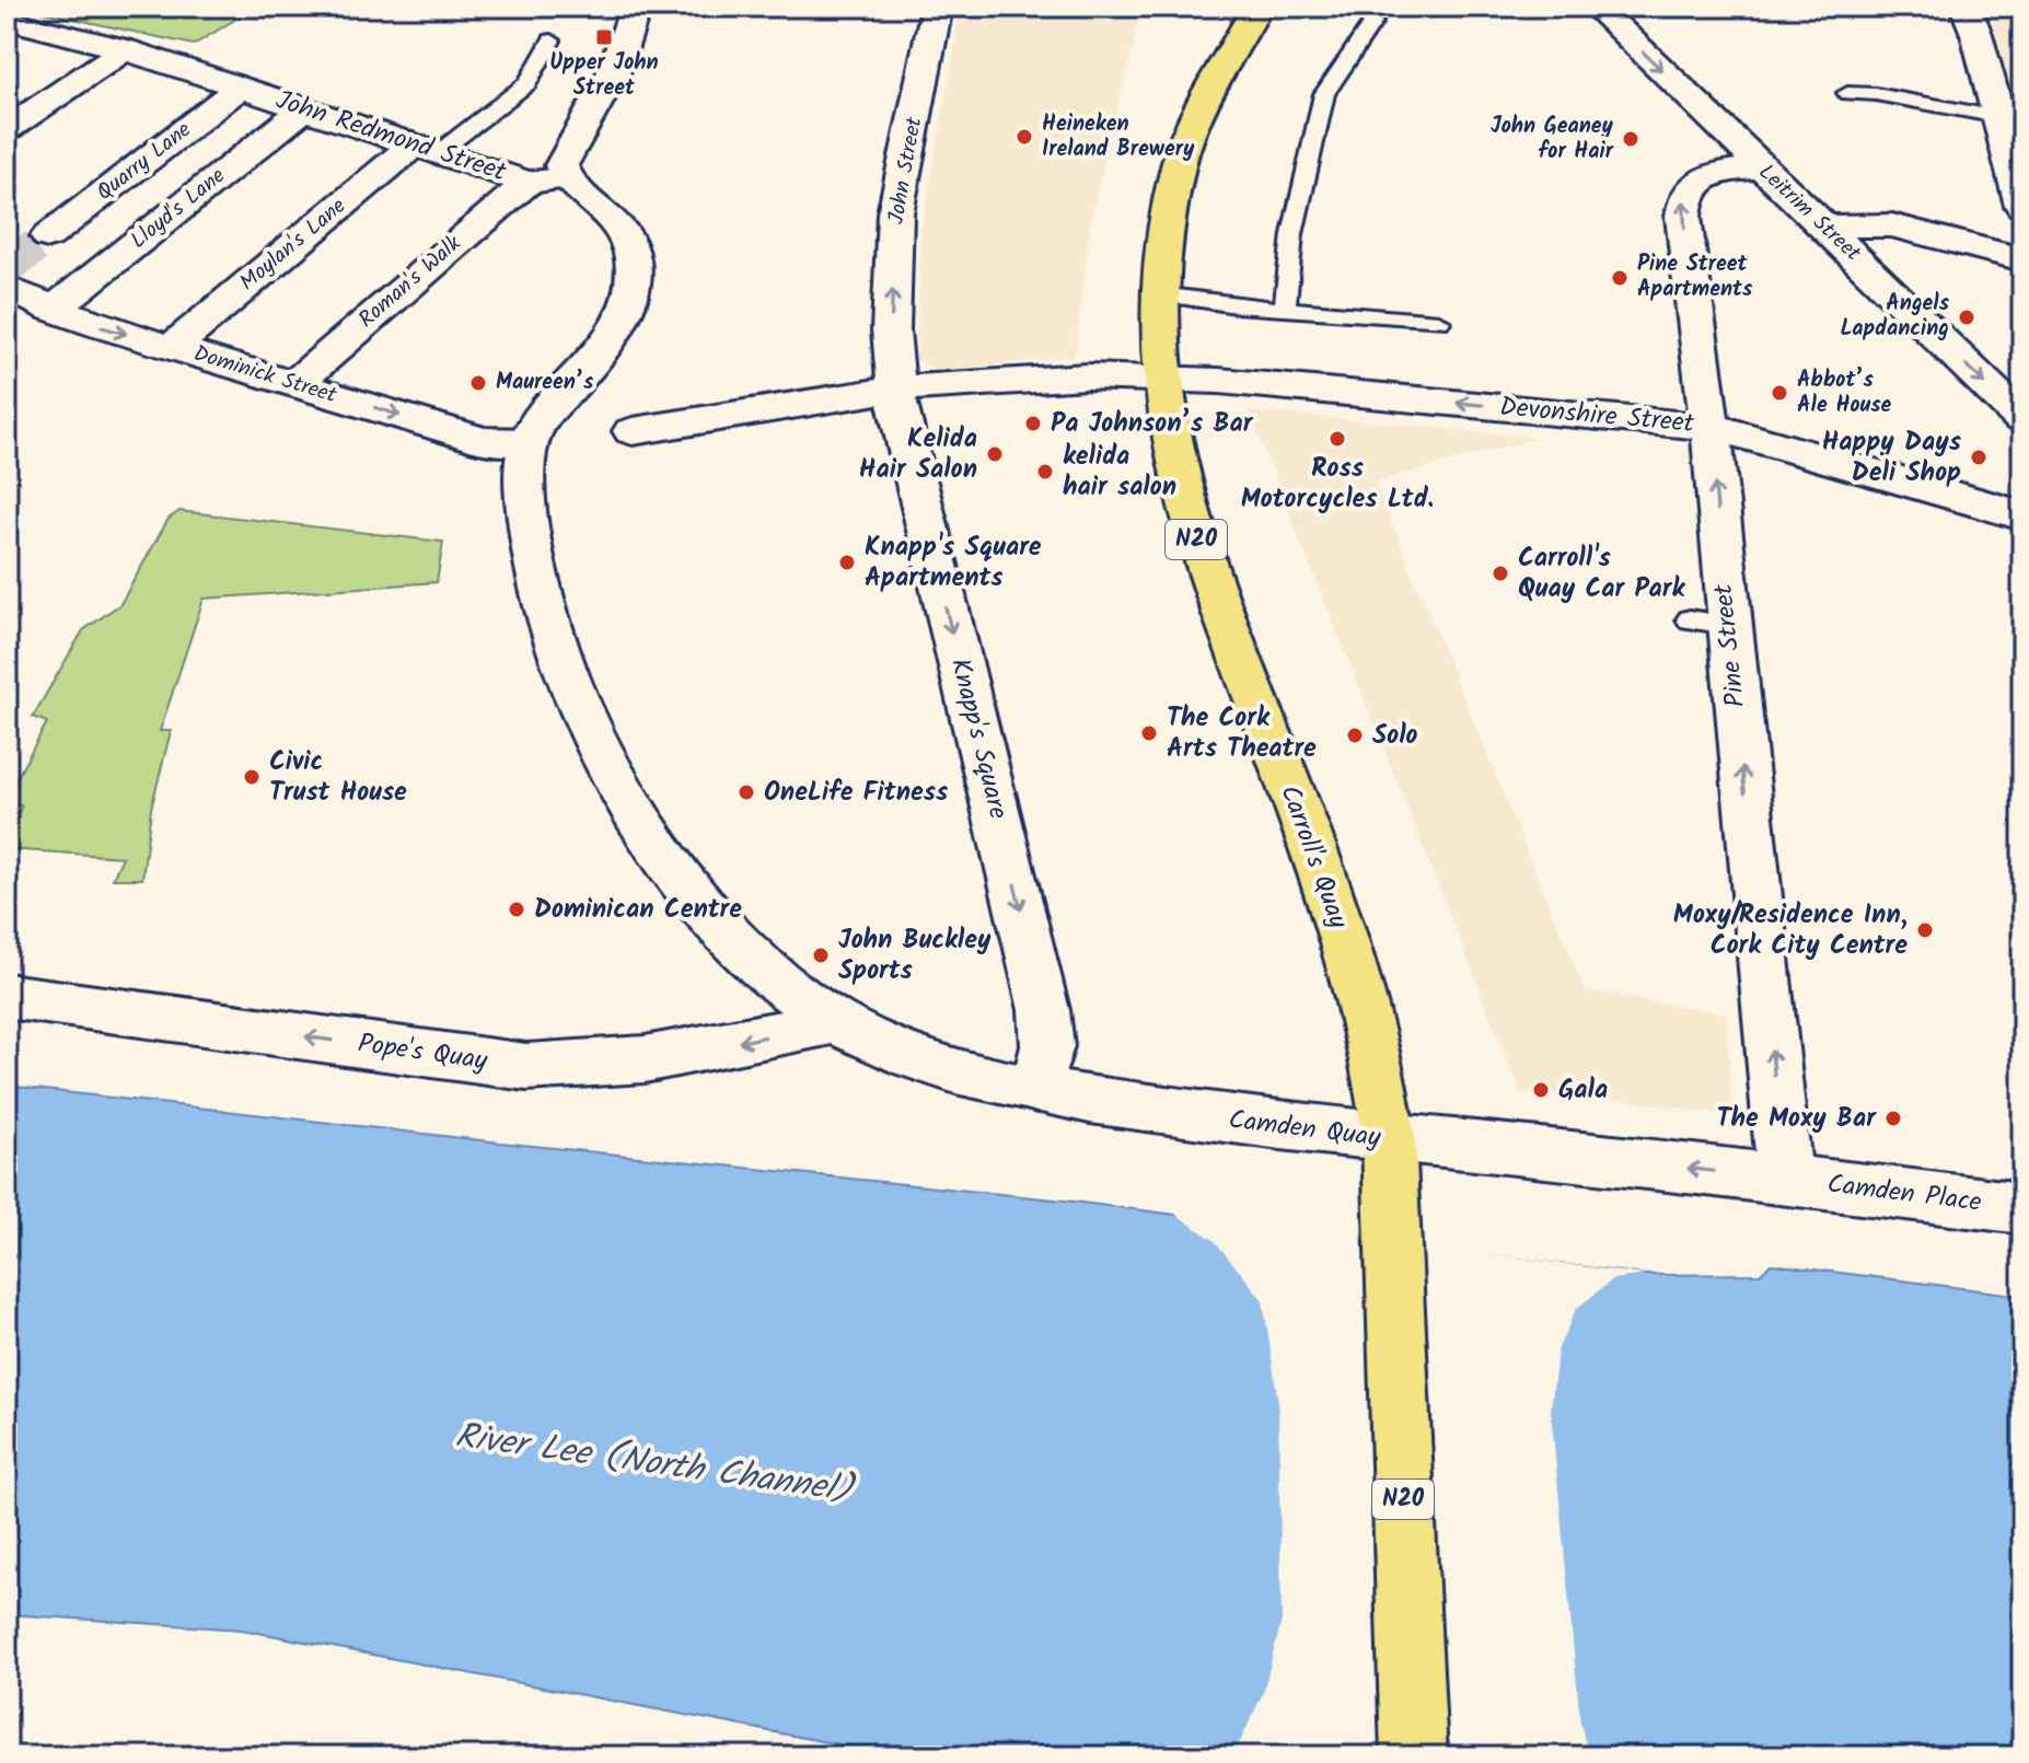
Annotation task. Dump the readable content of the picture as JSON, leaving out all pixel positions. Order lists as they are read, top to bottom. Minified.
{"streets":{"highway":["N20","Carroll's Quay"],"street":["John Redmond Street","Quarry Lane","John Street","Lloyd's Lane","Leitrim Street","Moylan's Lane","Roman's Walk","Dominick Street","Devonshire Street","Pine Street","Knapp's Square","Pope's Quay","Camden Quay","Camden Place"]},"crossings":[["John Redmond Street","Quarry Lane"],["John Redmond Street","Lloyd's Lane"],["John Redmond Street","Moylan's Lane"],["John Redmond Street","Roman's Walk"],["John Street","Devonshire Street"],["John Street","Knapp's Square"],["Lloyd's Lane","Dominick Street"],["Leitrim Street","Pine Street"],["Moylan's Lane","Dominick Street"],["Roman's Walk","Dominick Street"],["Devonshire Street","N20"],["Devonshire Street","Pine Street"],["Devonshire Street","Knapp's Square"],["Devonshire Street","Carroll's Quay"],["N20","Carroll's Quay"],["N20","Camden Quay"],["Pine Street","Camden Quay"],["Pine Street","Camden Place"],["Knapp's Square","Camden Quay"],["Carroll's Quay","Camden Quay"],["Pope's Quay","Camden Quay"],["Camden Quay","Camden Place"]],"one_way":["Leitrim Street","Dominick Street","Devonshire Street","Pine Street","Pope's Quay","Camden Quay"],"water":["River Lee (North Channel)"],"places":{"transit":["Upper John Street"],"other":["Heineken Ireland Brewery","John Geaney for Hair","Pine Street Apartments","Angels Lapdancing","Maureen’s","Abbot’s Ale House","Pa Johnson’s Bar","Ross Motorcycles Ltd.","Kelida Hair Salon","Happy Days Deli Shop","kelida hair salon","Knapp's Square Apartments","Carroll's Quay Car Park","The Cork Arts Theatre","Solo","Civic Trust House","OneLife Fitness","Dominican Centre","Moxy/Residence Inn, Cork City Centre","John Buckley Sports","Gala","The Moxy Bar"]}}
